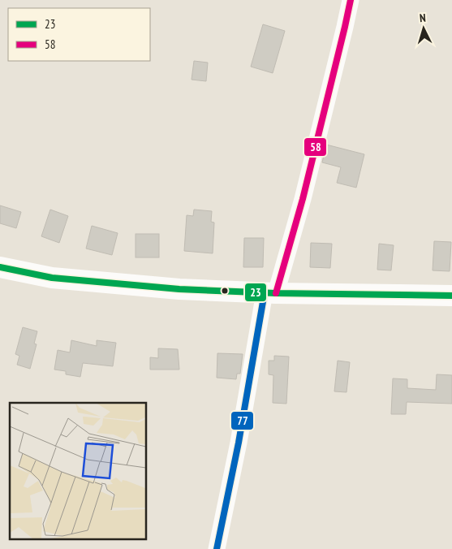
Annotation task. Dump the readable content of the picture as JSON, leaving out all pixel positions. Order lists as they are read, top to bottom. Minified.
{"lines":["transit line 58","transit line 23","transit line 77"],"legend":["23","58"],"north":"top"}
